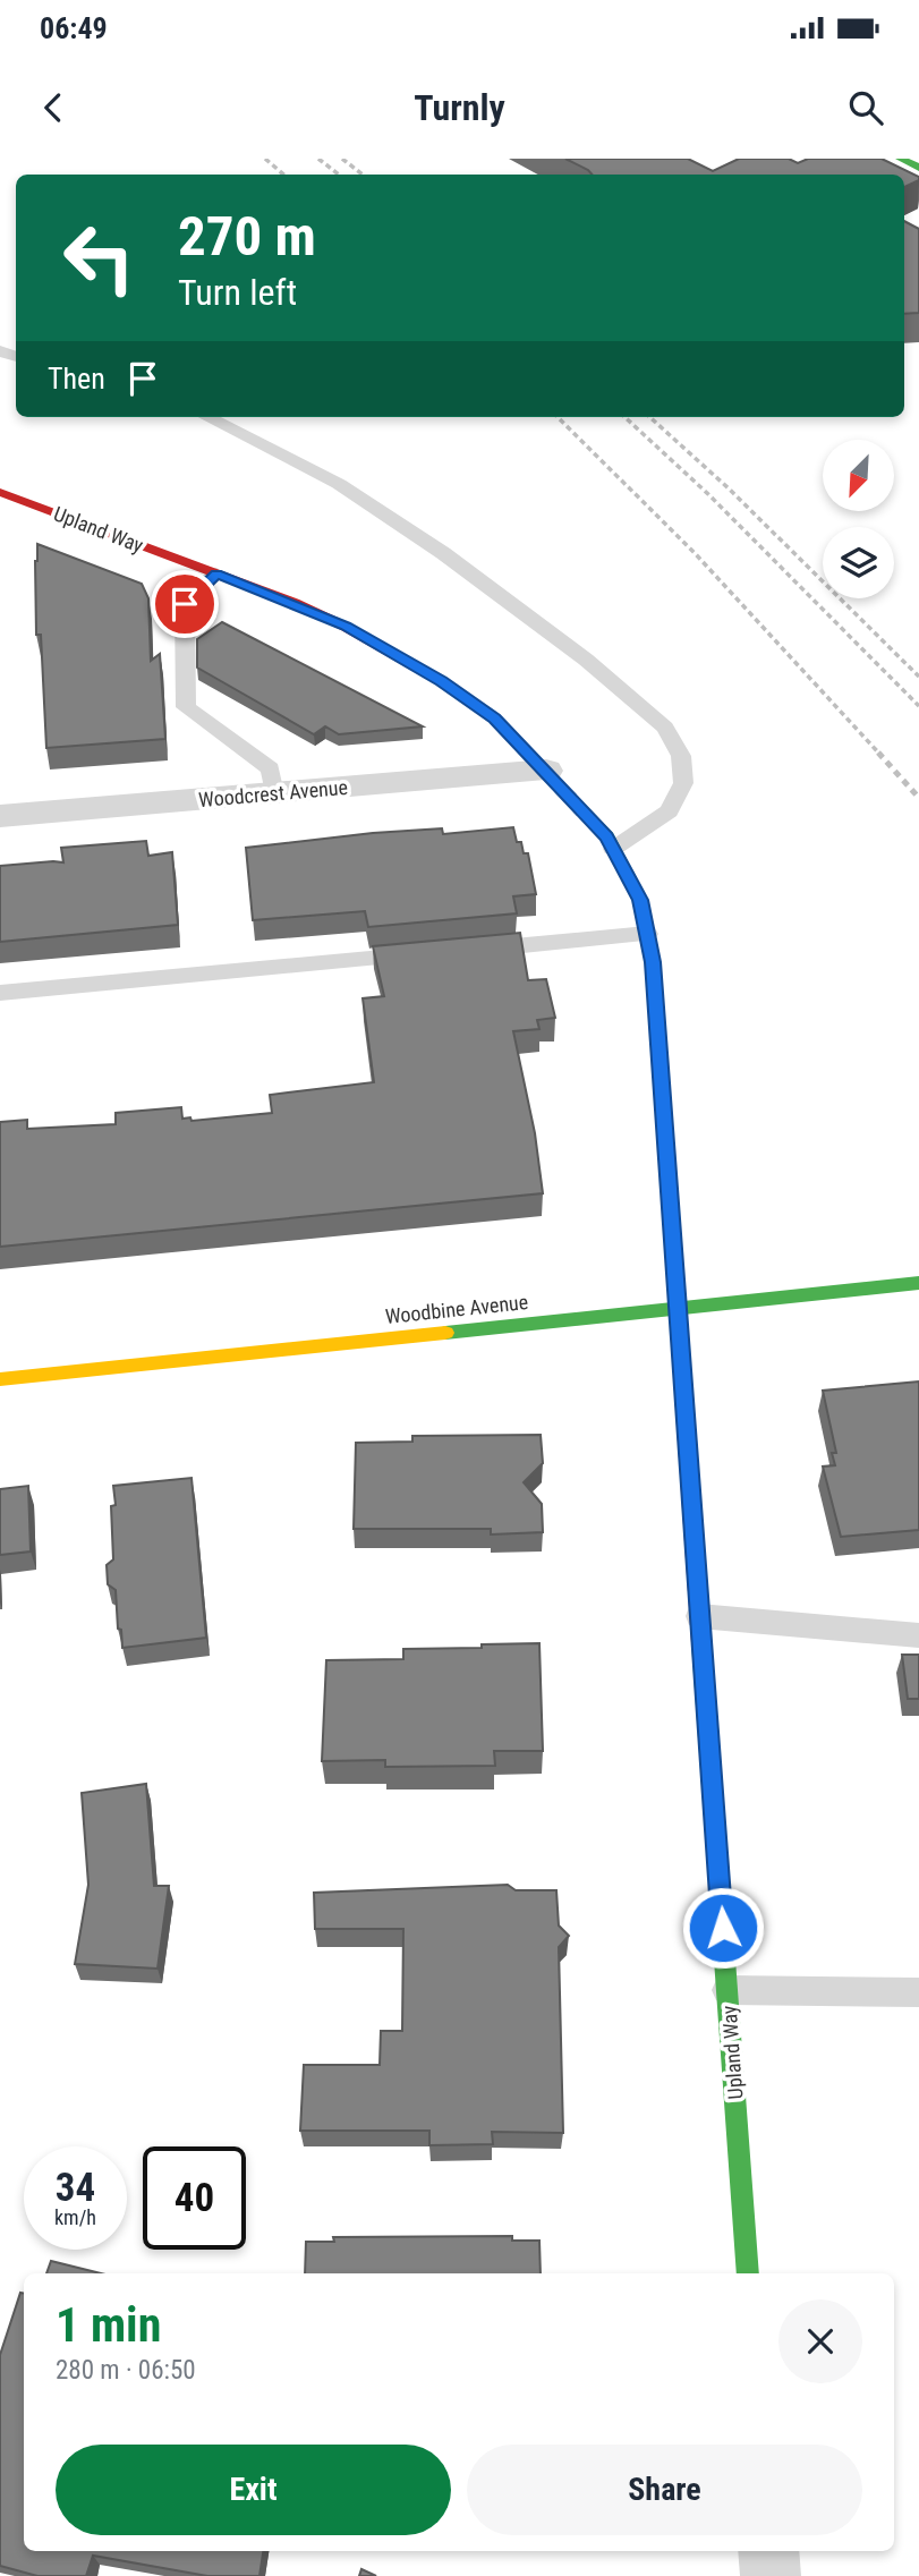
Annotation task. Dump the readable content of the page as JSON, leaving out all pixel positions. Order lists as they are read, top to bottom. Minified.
{"streets":{"main road":["Upland Way","Woodbine Avenue"],"street":["Woodcrest Avenue"]},"crossings":[["Upland Way","Woodcrest Avenue"],["Upland Way","Woodbine Avenue"]],"north":"bottom left","page":{"status":"06:49","header":"Turnly","turn":["270 m","Turn left"],"then":"Then","speed":"34 km/h","limit":"40","heading":["1 min","280 m · 06:50"],"buttons":["Exit","Share"]}}
